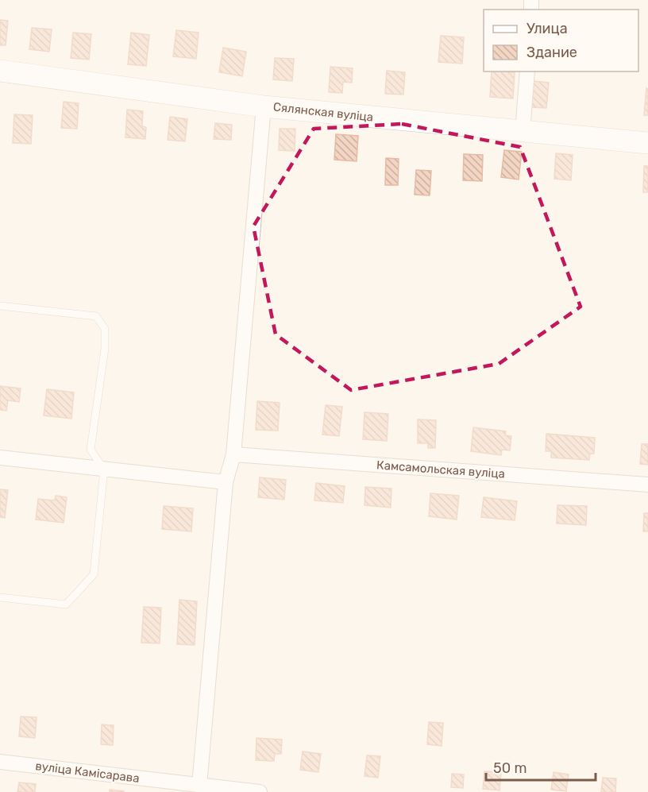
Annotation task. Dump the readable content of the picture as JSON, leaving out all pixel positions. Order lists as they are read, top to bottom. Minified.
{"streets":{"street":["Сялянская вуліца","Камсамольская вуліца","вуліца Камісарава"]},"legend":["Улица","Здание"],"scale_bar":"50 m"}
